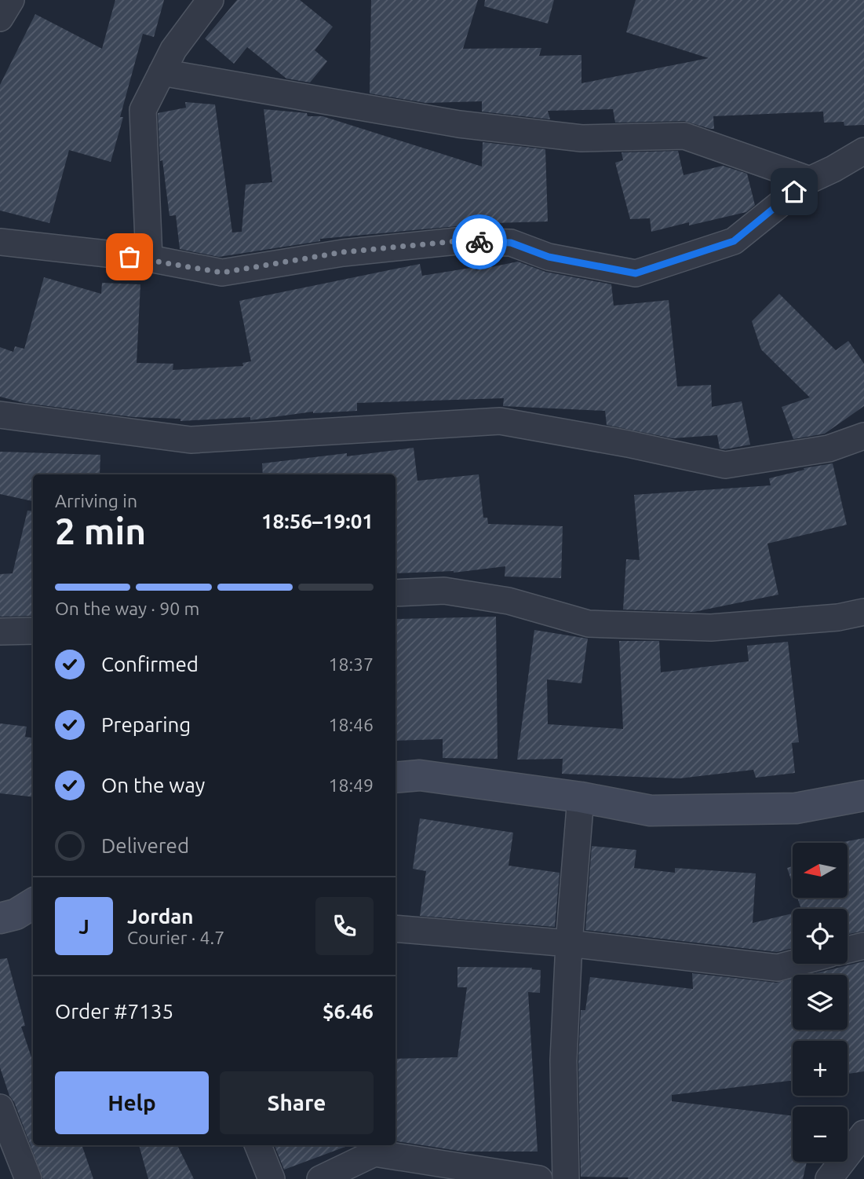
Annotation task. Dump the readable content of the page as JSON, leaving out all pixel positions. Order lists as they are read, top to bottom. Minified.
{"north":"left","page":{"heading":["2 min","Arriving in","18:56–19:01"],"panel":["Jordan","Courier · 4.7","Order #7135","$6.46"],"bar":"On the way · 90 m","list":[["Confirmed","18:37"],["Preparing","18:46"],["On the way","18:49"],"Delivered"],"map_buttons":["+","−"],"round":"J","buttons":["Help","Share"]}}
